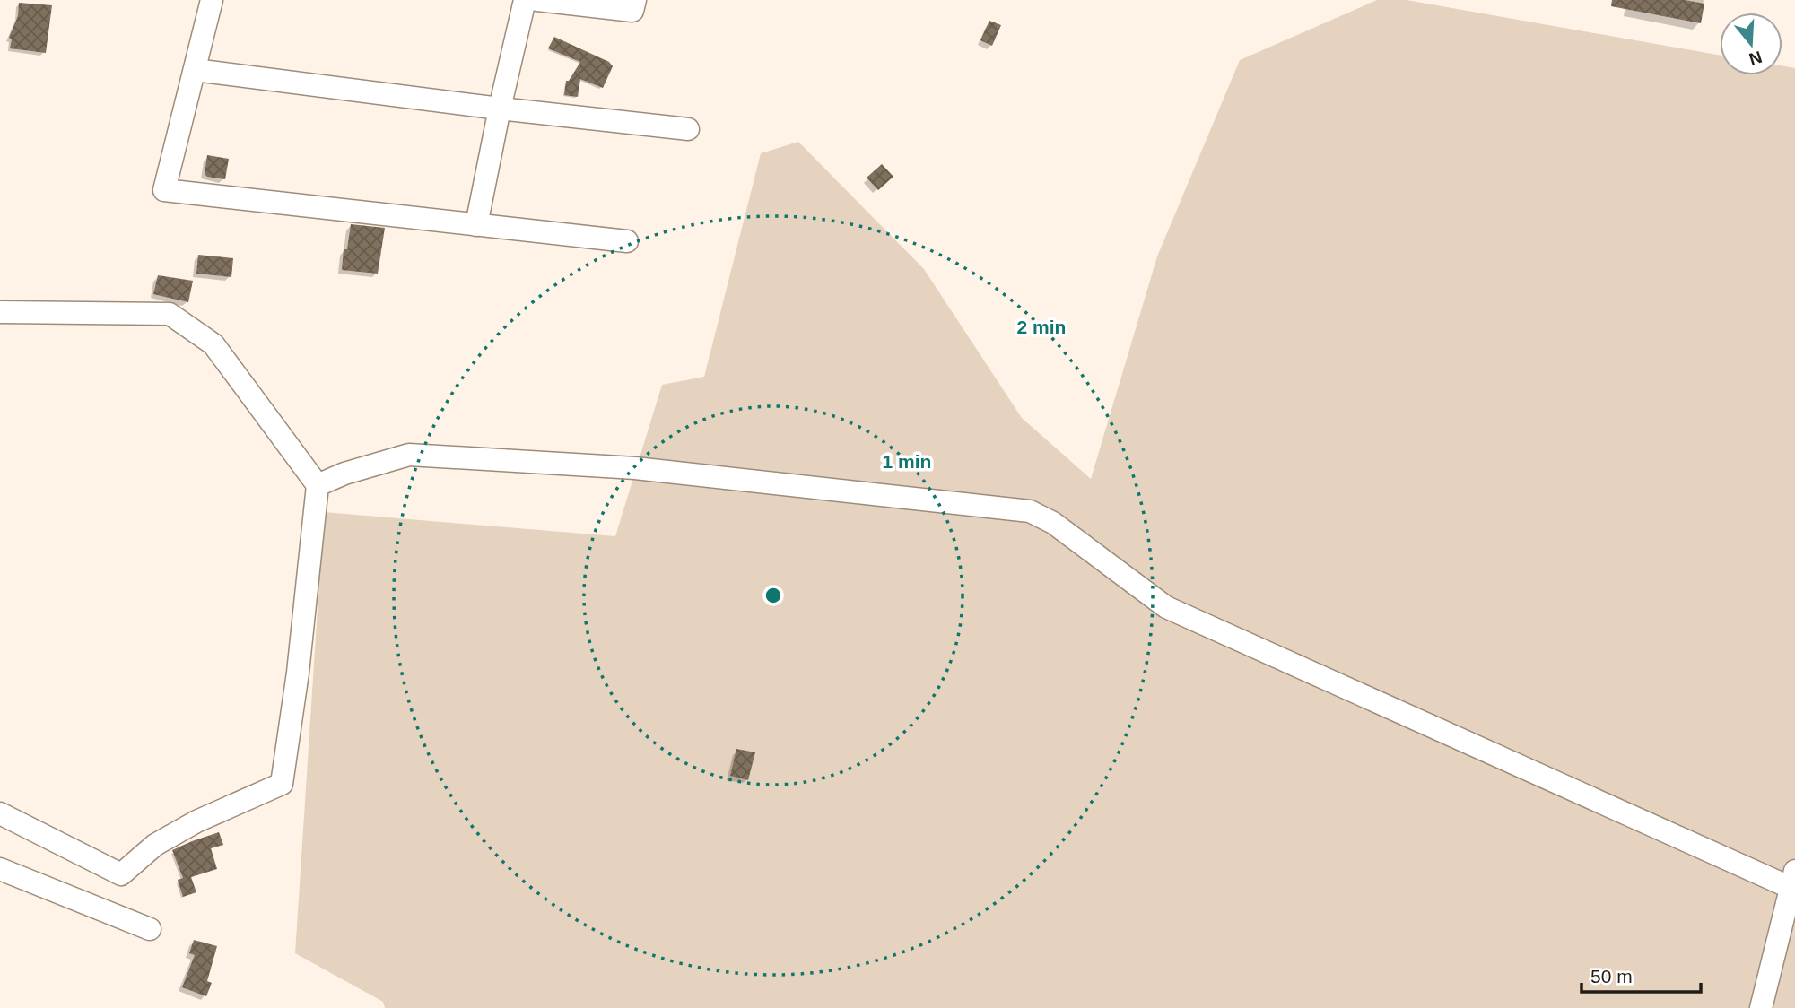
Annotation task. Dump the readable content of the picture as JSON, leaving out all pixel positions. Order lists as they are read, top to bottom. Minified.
{"scale_bar":"50 m","north":"bottom","rings":["2 min","1 min"]}
